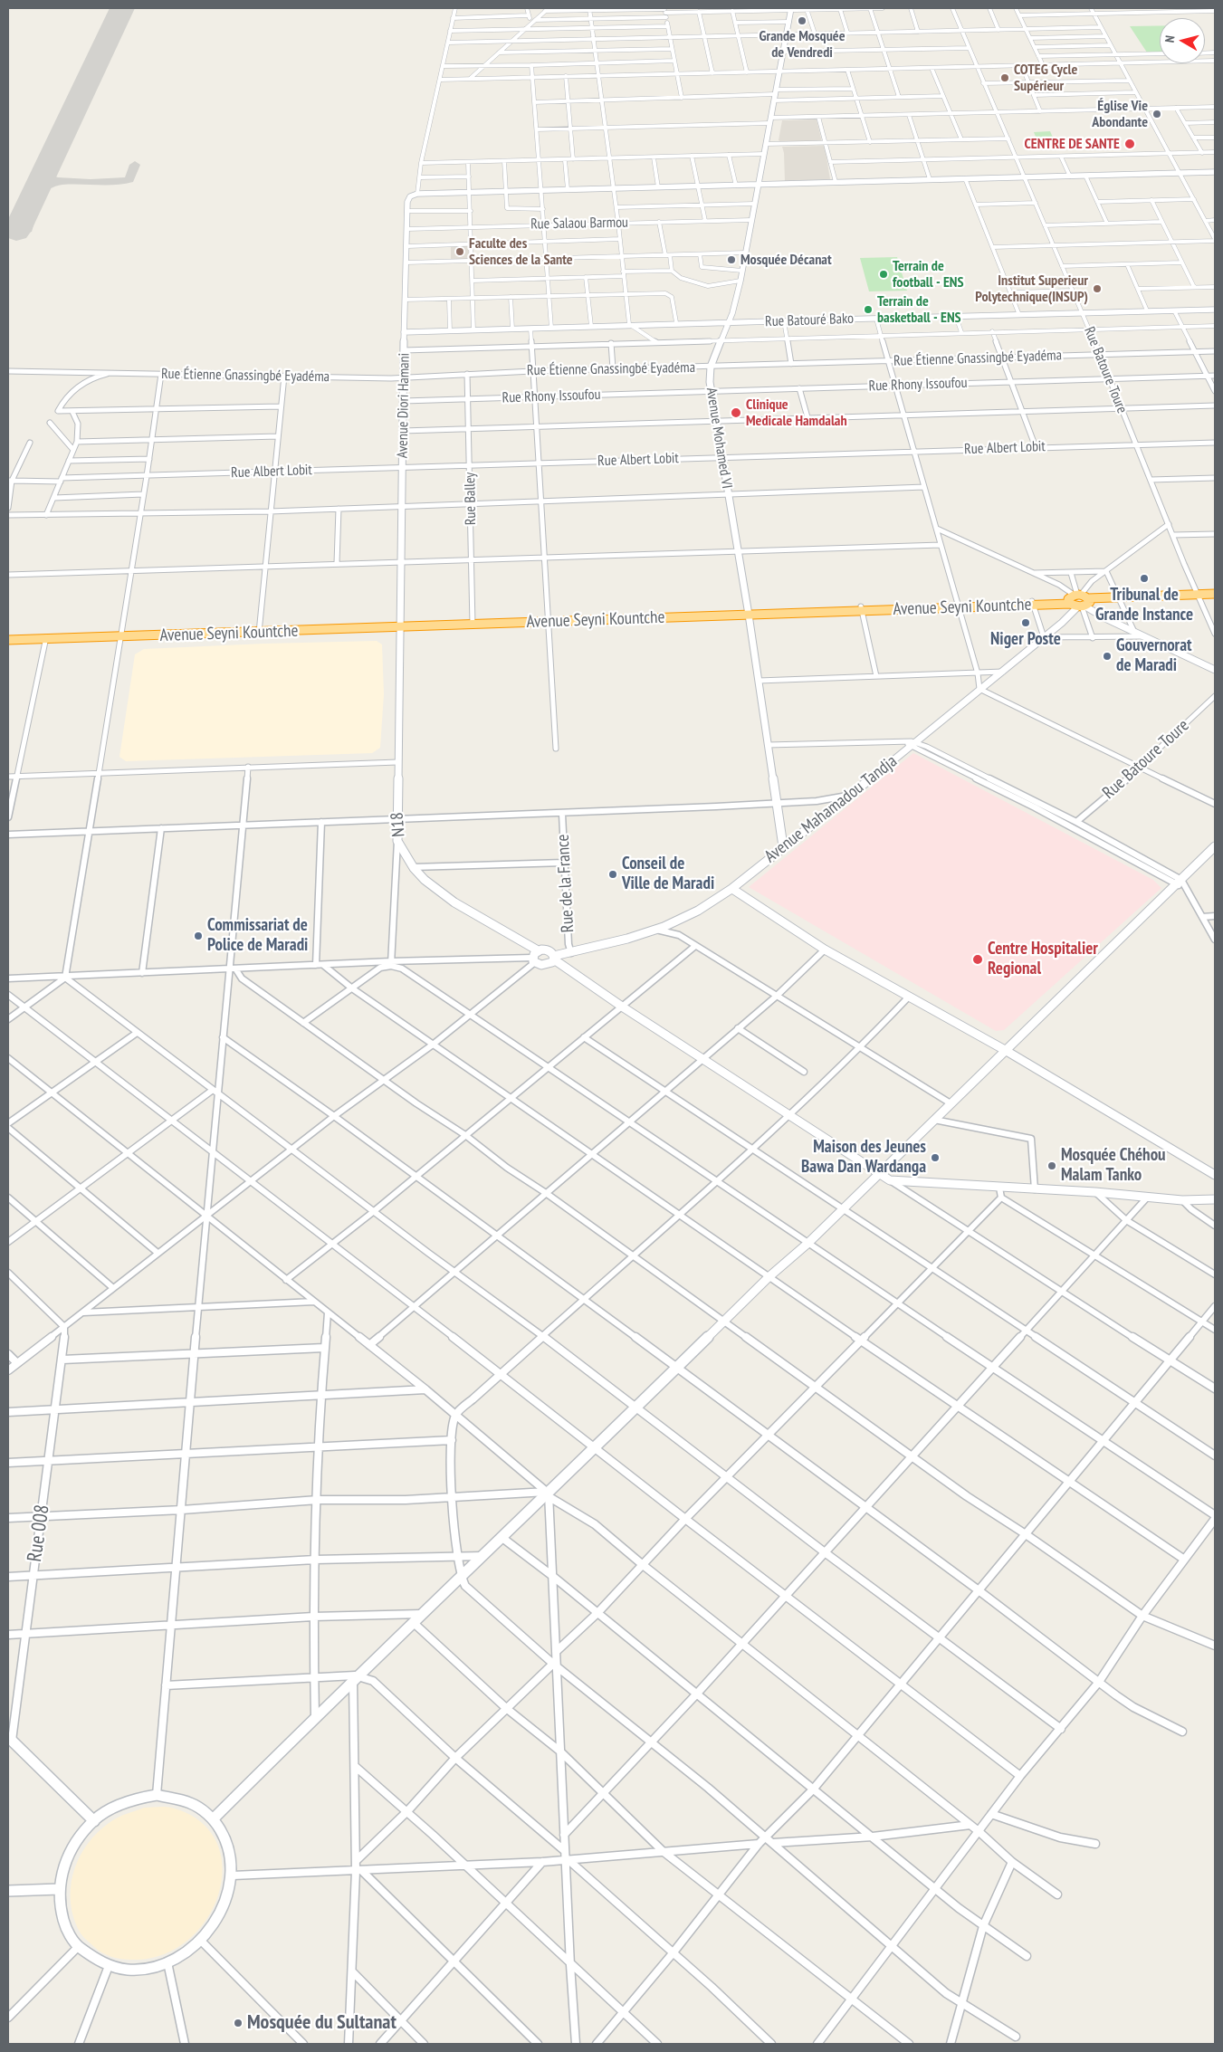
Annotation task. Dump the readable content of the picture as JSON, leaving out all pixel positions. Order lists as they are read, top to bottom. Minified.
{"streets":{"highway":["Avenue Seyni Kountche"],"street":["Rue Salaou Barmou","Rue Batouré Bako","Rue Étienne Gnassingbé Eyadéma","Rue Batoure Toure","Rue Rhony Issoufou","Avenue Diori Hamani","Avenue Mohamed VI","Rue Albert Lobit","Rue Balley","Avenue Mahamadou Tandja","N18","Rue de la France","Rue 008"]},"crossings":[["Rue Salaou Barmou","Avenue Diori Hamani"],["Rue Salaou Barmou","Avenue Mohamed VI"],["Rue Batouré Bako","Rue Batoure Toure"],["Rue Batouré Bako","Avenue Diori Hamani"],["Rue Batouré Bako","Avenue Mohamed VI"],["Rue Étienne Gnassingbé Eyadéma","Rue Batoure Toure"],["Rue Étienne Gnassingbé Eyadéma","Avenue Diori Hamani"],["Rue Étienne Gnassingbé Eyadéma","Avenue Mohamed VI"],["Rue Étienne Gnassingbé Eyadéma","Rue Balley"],["Rue Batoure Toure","Rue Rhony Issoufou"],["Rue Batoure Toure","Rue Albert Lobit"],["Rue Batoure Toure","Avenue Seyni Kountche"],["Rue Rhony Issoufou","Avenue Diori Hamani"],["Rue Rhony Issoufou","Avenue Mohamed VI"],["Rue Rhony Issoufou","Rue Balley"],["Avenue Diori Hamani","Rue Albert Lobit"],["Avenue Diori Hamani","Avenue Seyni Kountche"],["Avenue Diori Hamani","N18"],["Avenue Mohamed VI","Rue Albert Lobit"],["Avenue Mohamed VI","Avenue Seyni Kountche"],["Avenue Mohamed VI","Avenue Mahamadou Tandja"],["Rue Albert Lobit","Rue Balley"],["Rue Balley","Avenue Seyni Kountche"],["Avenue Seyni Kountche","Avenue Mahamadou Tandja"],["Avenue Seyni Kountche","N18"],["Avenue Mahamadou Tandja","N18"],["Avenue Mahamadou Tandja","Rue de la France"]],"places":["Grande Mosquée de Vendredi","COTEG Cycle Supérieur","Église Vie Abondante","CENTRE DE SANTE","Faculte des Sciences de la Sante","Mosquée Décanat","Terrain de football - ENS","Institut Superieur Polytechnique(INSUP)","Terrain de basketball - ENS","Clinique Medicale Hamdalah","Tribunal de Grande Instance","Niger Poste","Gouvernorat de Maradi","Conseil de Ville de Maradi","Commissariat de Police de Maradi","Centre Hospitalier Regional","Maison des Jeunes Bawa Dan Wardanga","Mosquée Chéhou Malam Tanko","Mosquée du Sultanat"],"north":"left"}
